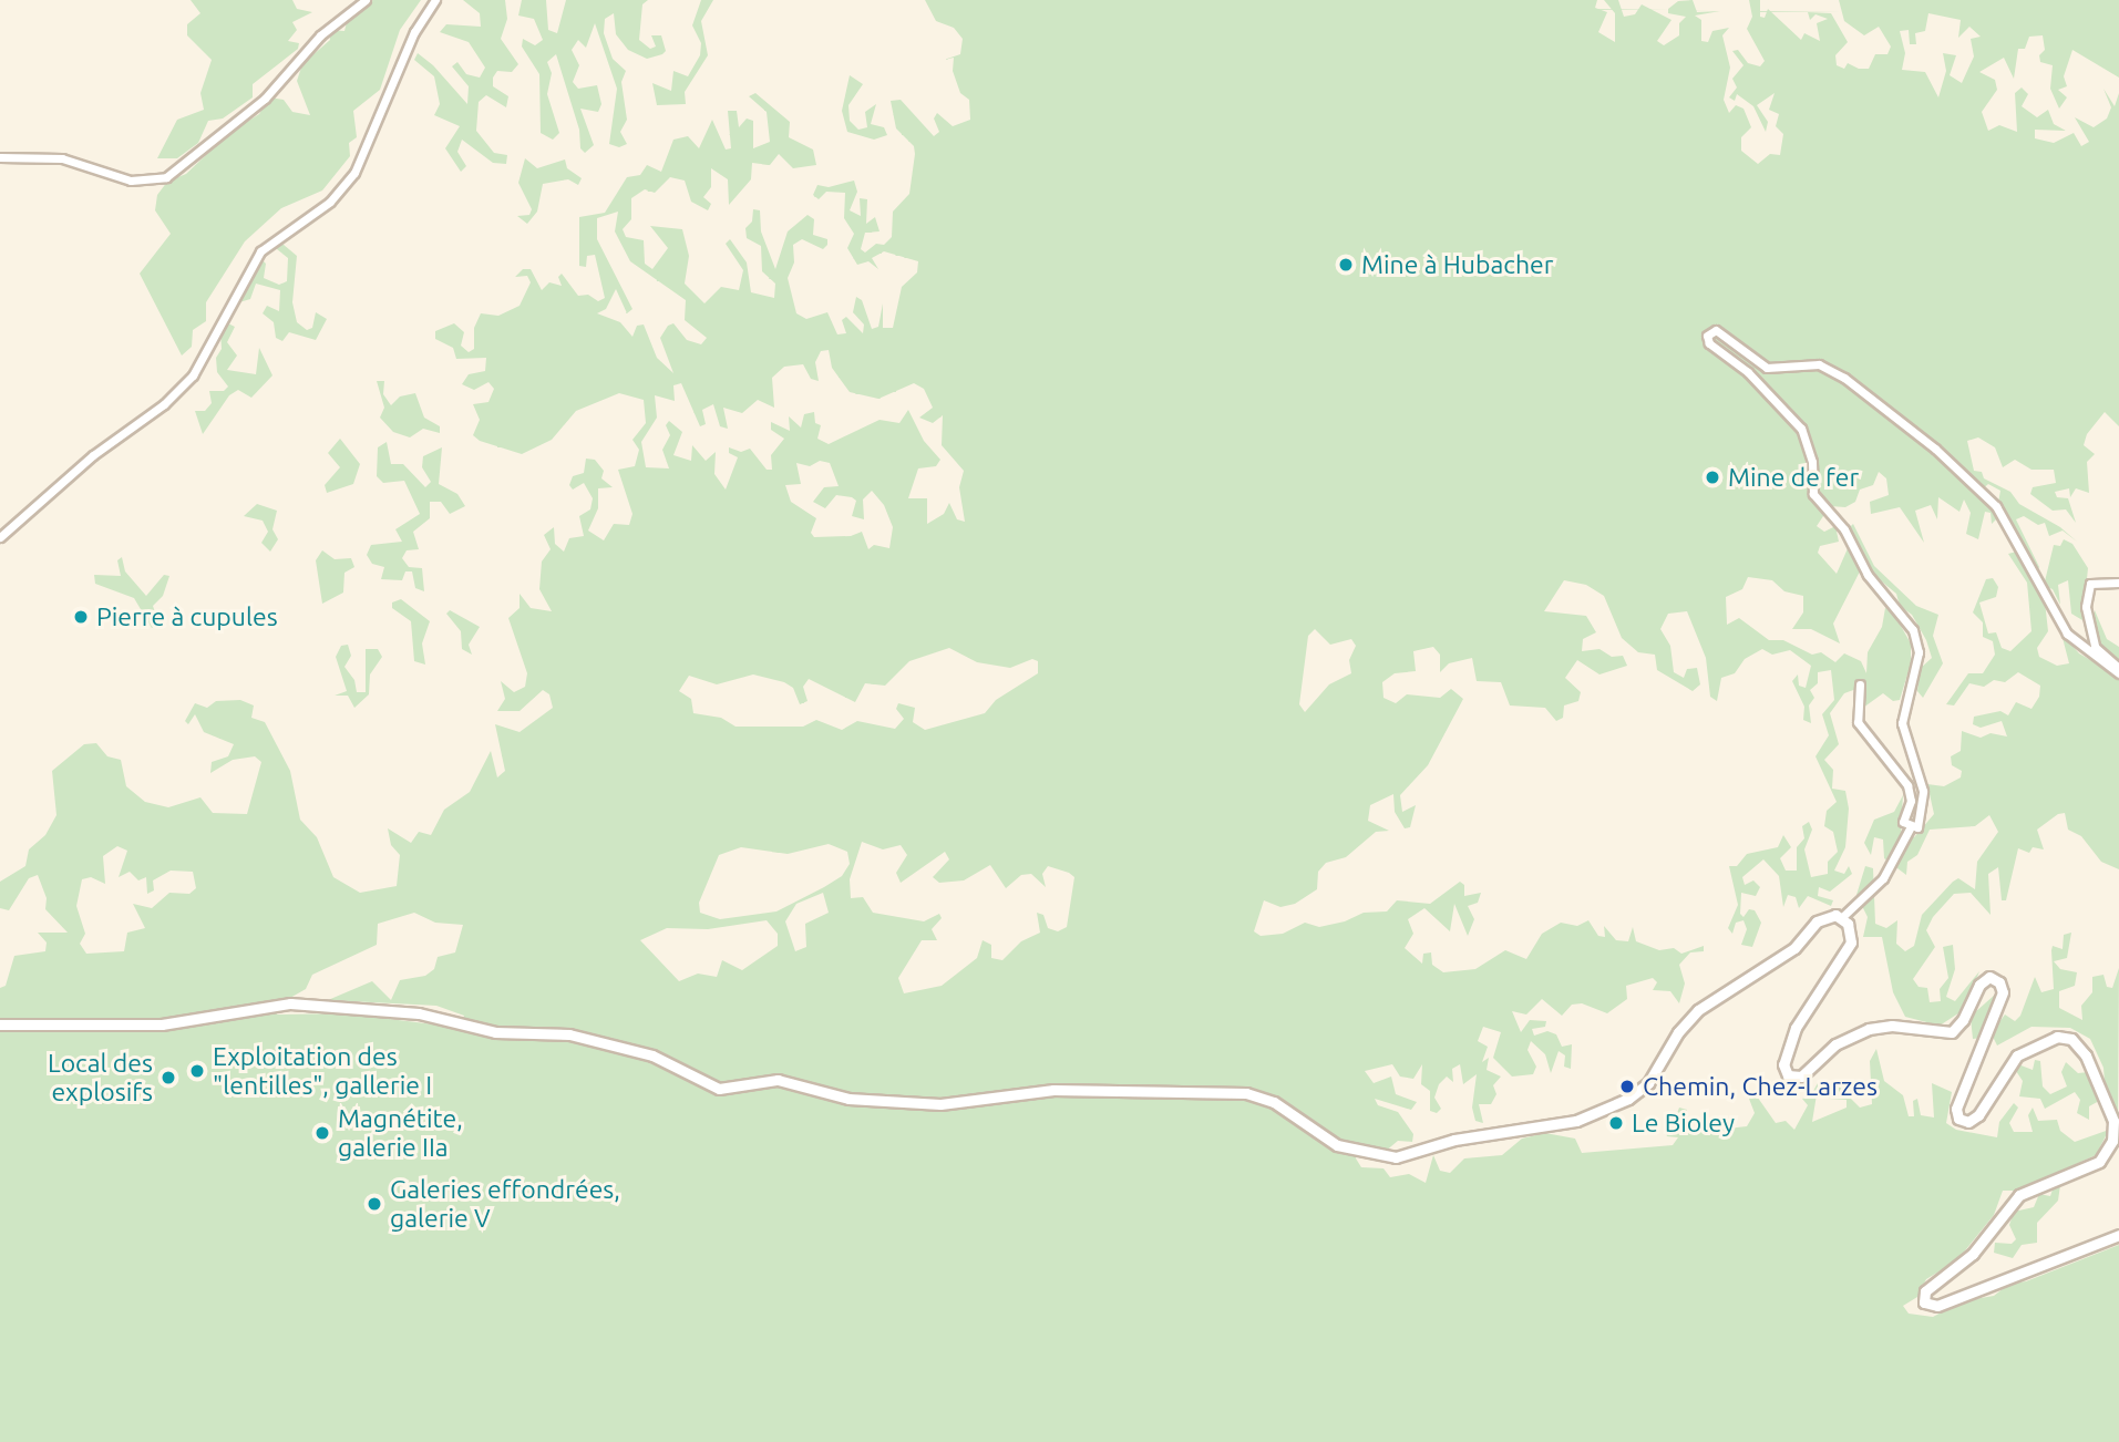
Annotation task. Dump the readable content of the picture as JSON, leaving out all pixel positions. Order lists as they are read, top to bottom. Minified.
{"places":["Mine à Hubacher","Mine de fer","Pierre à cupules","Exploitation des \"lentilles\", gallerie I","Local des explosifs","Chemin, Chez-Larzes","Le Bioley","Magnétite, galerie IIa","Galeries effondrées, galerie V"]}
